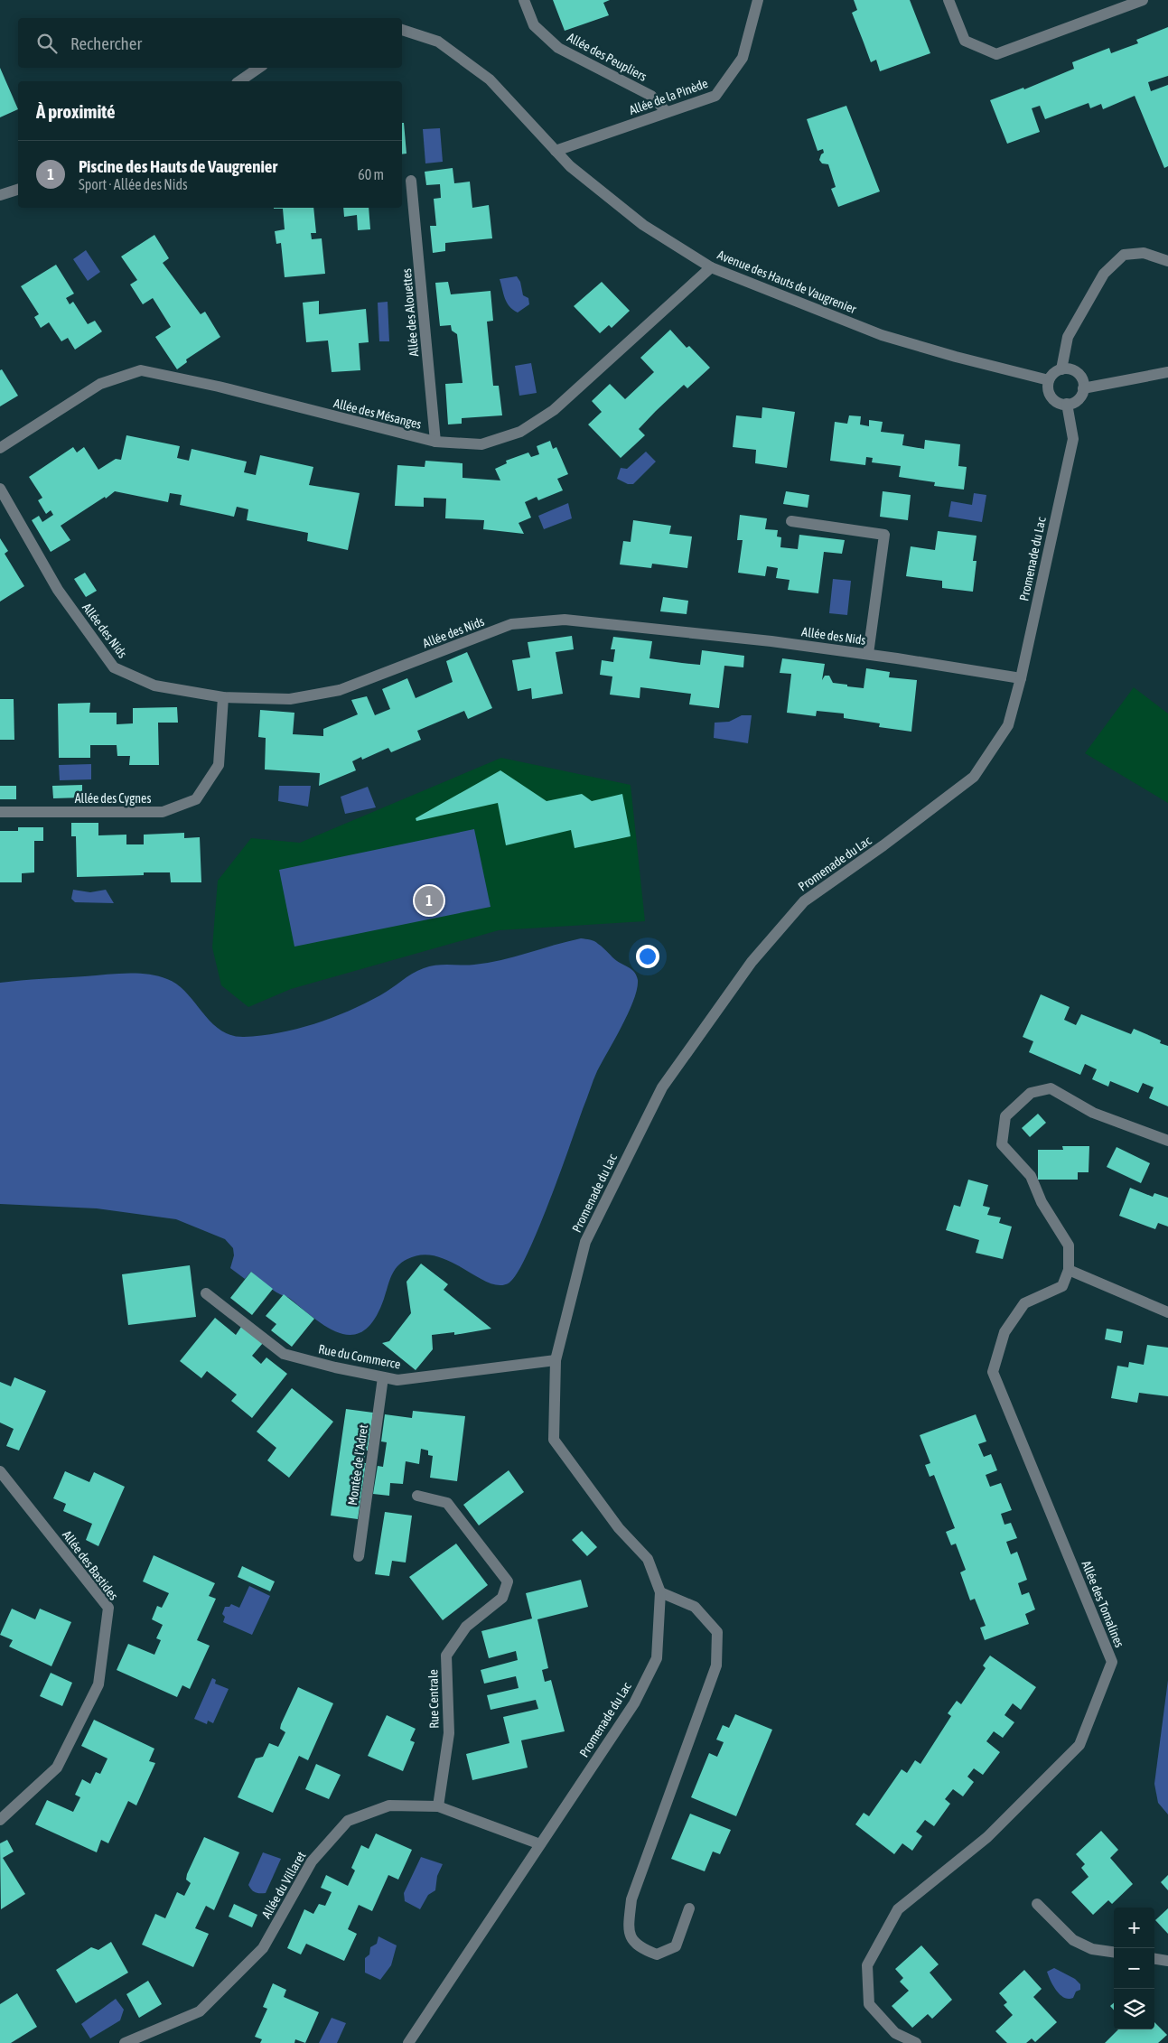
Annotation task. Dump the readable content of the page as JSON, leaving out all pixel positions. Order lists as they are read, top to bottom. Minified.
{"streets":{"street":["Allée des Peupliers","Allée de la Pinède","Avenue des Hauts de Vaugrenier","Allée des Alouettes","Allée des Mésanges","Promenade du Lac","Allée des Nids","Allée des Cygnes","Rue du Commerce","Montée de l’Adret","Allée des Bastides","Allée des Tomalines","Rue Centrale","Allée du Villaret"]},"crossings":[["Allée des Peupliers","Allée de la Pinède"],["Allée de la Pinède","Avenue des Hauts de Vaugrenier"],["Avenue des Hauts de Vaugrenier","Allée des Mésanges"],["Avenue des Hauts de Vaugrenier","Promenade du Lac"],["Allée des Alouettes","Allée des Mésanges"],["Promenade du Lac","Allée des Nids"],["Promenade du Lac","Rue du Commerce"],["Promenade du Lac","Allée du Villaret"],["Allée des Nids","Allée des Cygnes"],["Rue du Commerce","Montée de l’Adret"],["Rue Centrale","Allée du Villaret"]],"page":{"search":"Rechercher","heading":"À proximité","list":[{"mark":"1","name":"Piscine des Hauts de Vaugrenier","note":"Sport · Allée des Nids","value":"60 m"}],"pins":"1","map_buttons":["+","−"]}}
